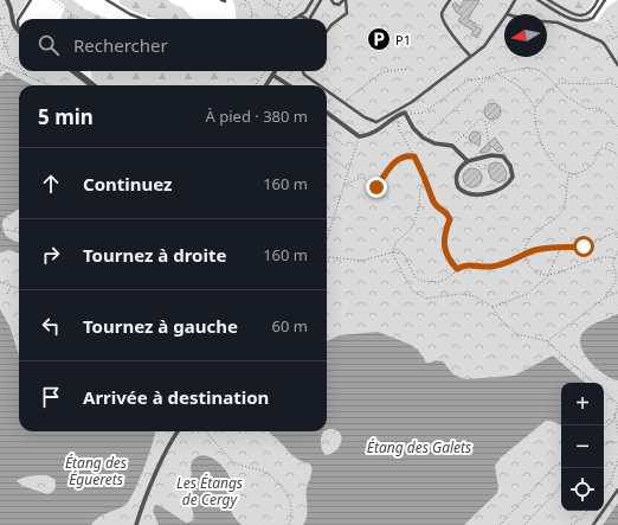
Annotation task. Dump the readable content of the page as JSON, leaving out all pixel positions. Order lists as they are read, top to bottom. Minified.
{"water":["Étang des Galets","Étang des Éguerets","Les Étangs de Cergy"],"places":{"parking":["P1"]},"north":"left","page":{"search":"Rechercher","heading":["5 min","À pied · 380 m"],"list":[["Continuez","160 m"],["Tournez à droite","160 m"],["Tournez à gauche","60 m"],"Arrivée à destination"],"map_buttons":["+","−"]}}
